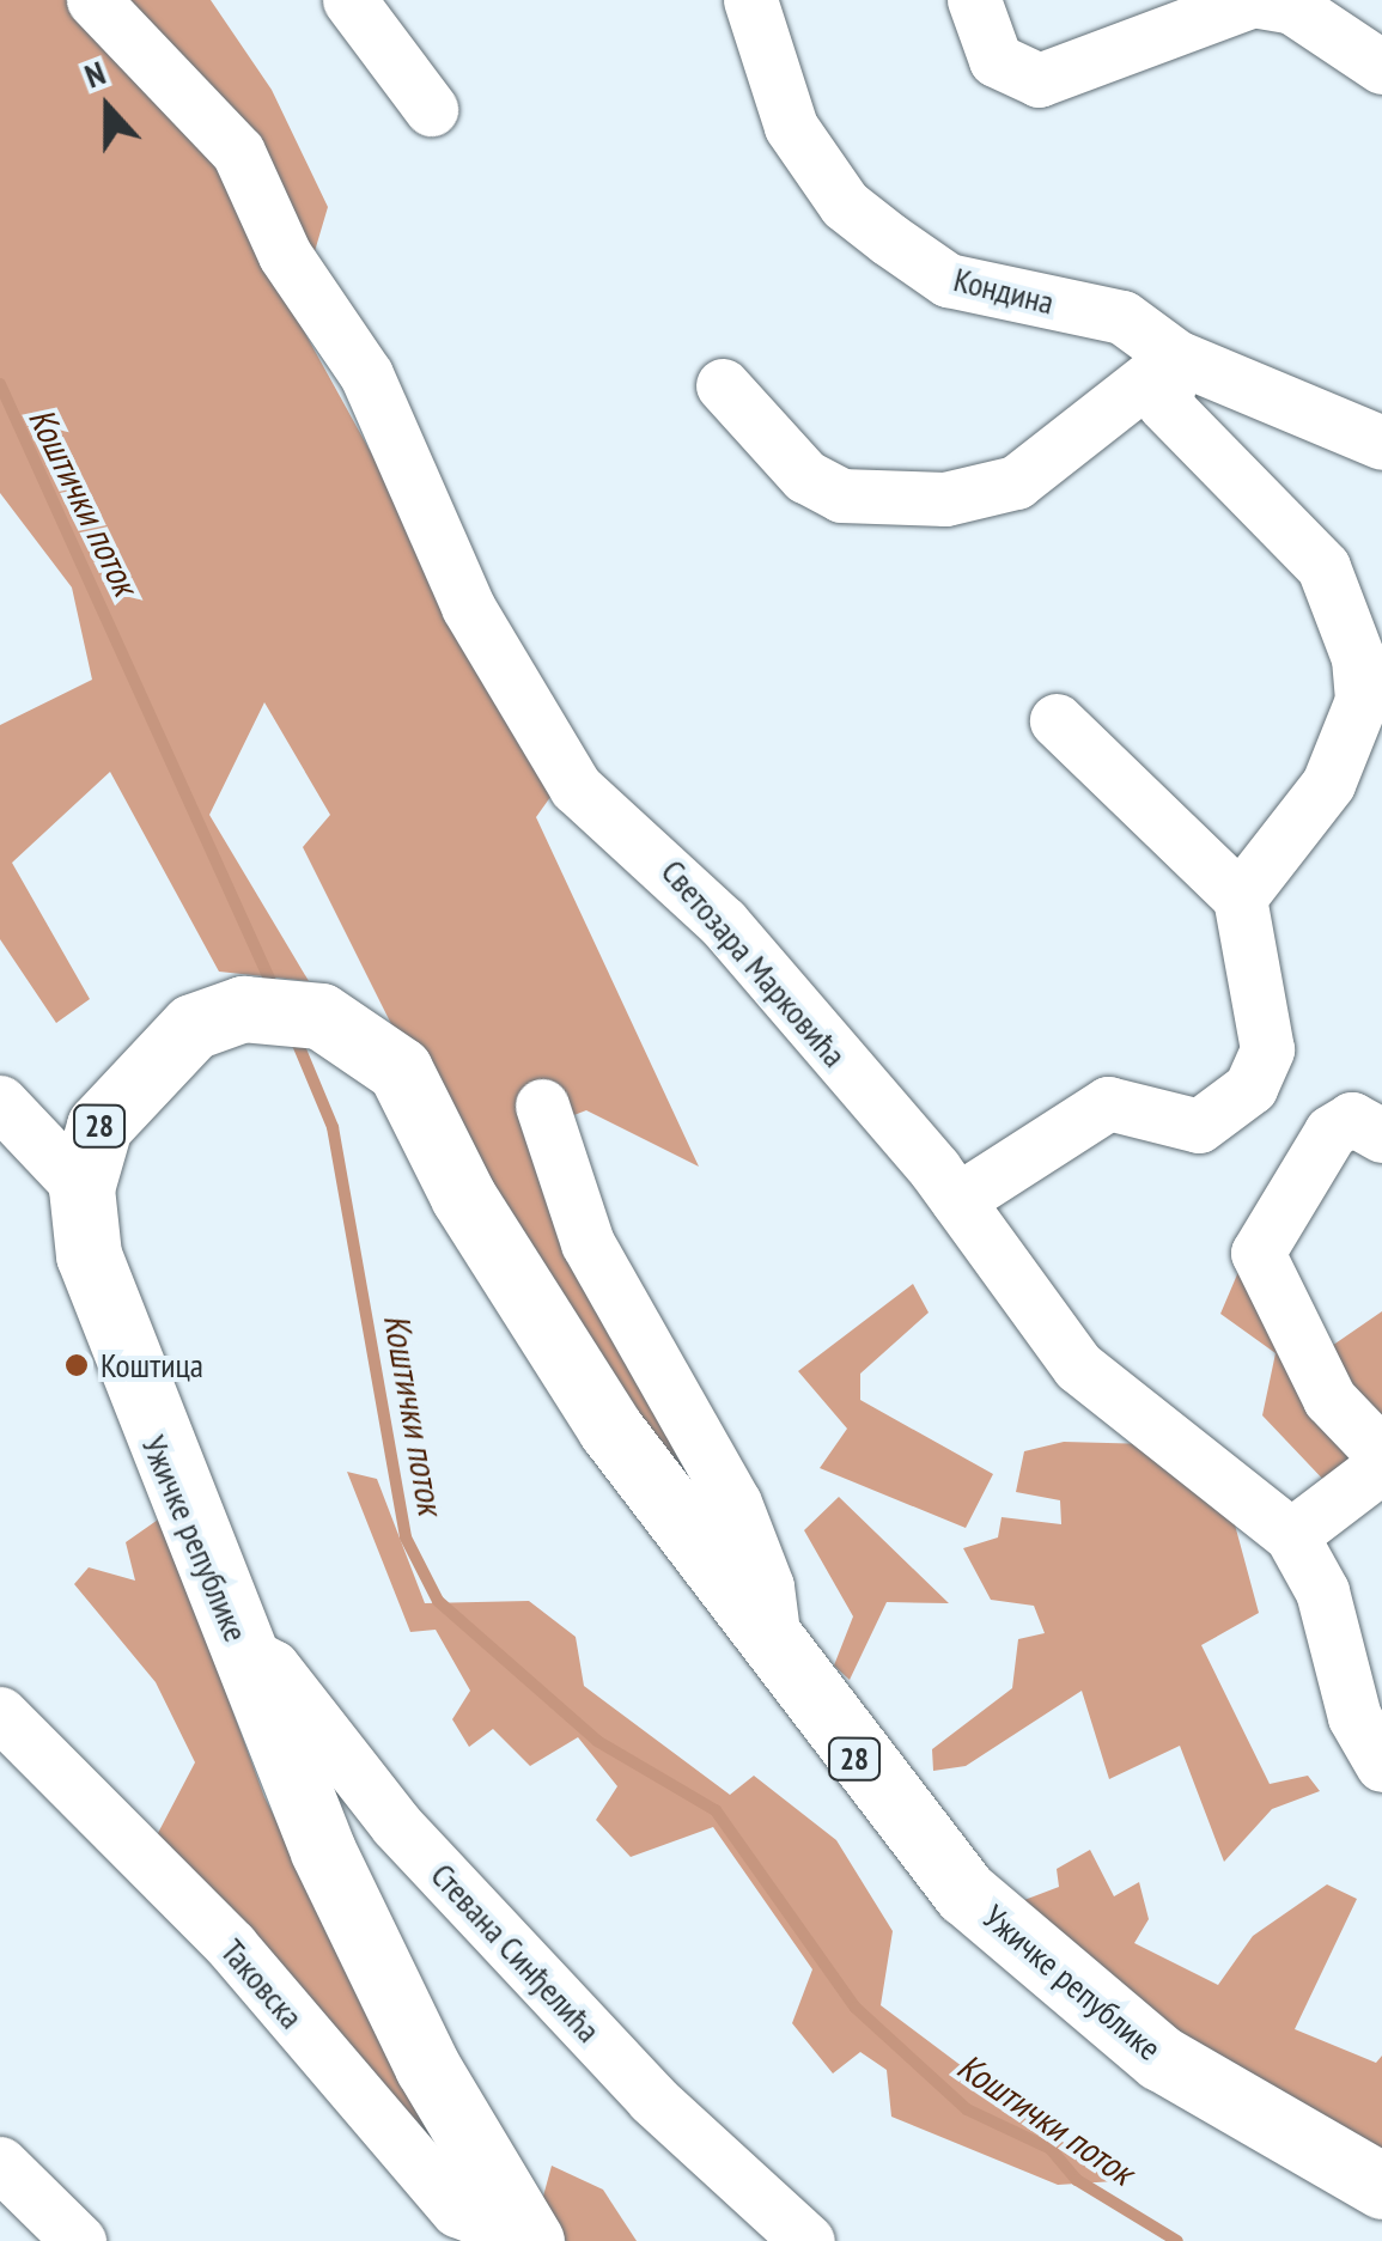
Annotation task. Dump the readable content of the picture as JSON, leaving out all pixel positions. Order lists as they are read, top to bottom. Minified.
{"streets":{"main road":["28","Ужичке републике"],"street":["Кондина","Светозара Марковића","Стевана Синђелића","Таковска"]},"crossings":[["Ужичке републике","Стевана Синђелића"],["Ужичке републике","Таковска"]],"water":["Коштички поток"],"places":["Коштица"],"north":"top"}
